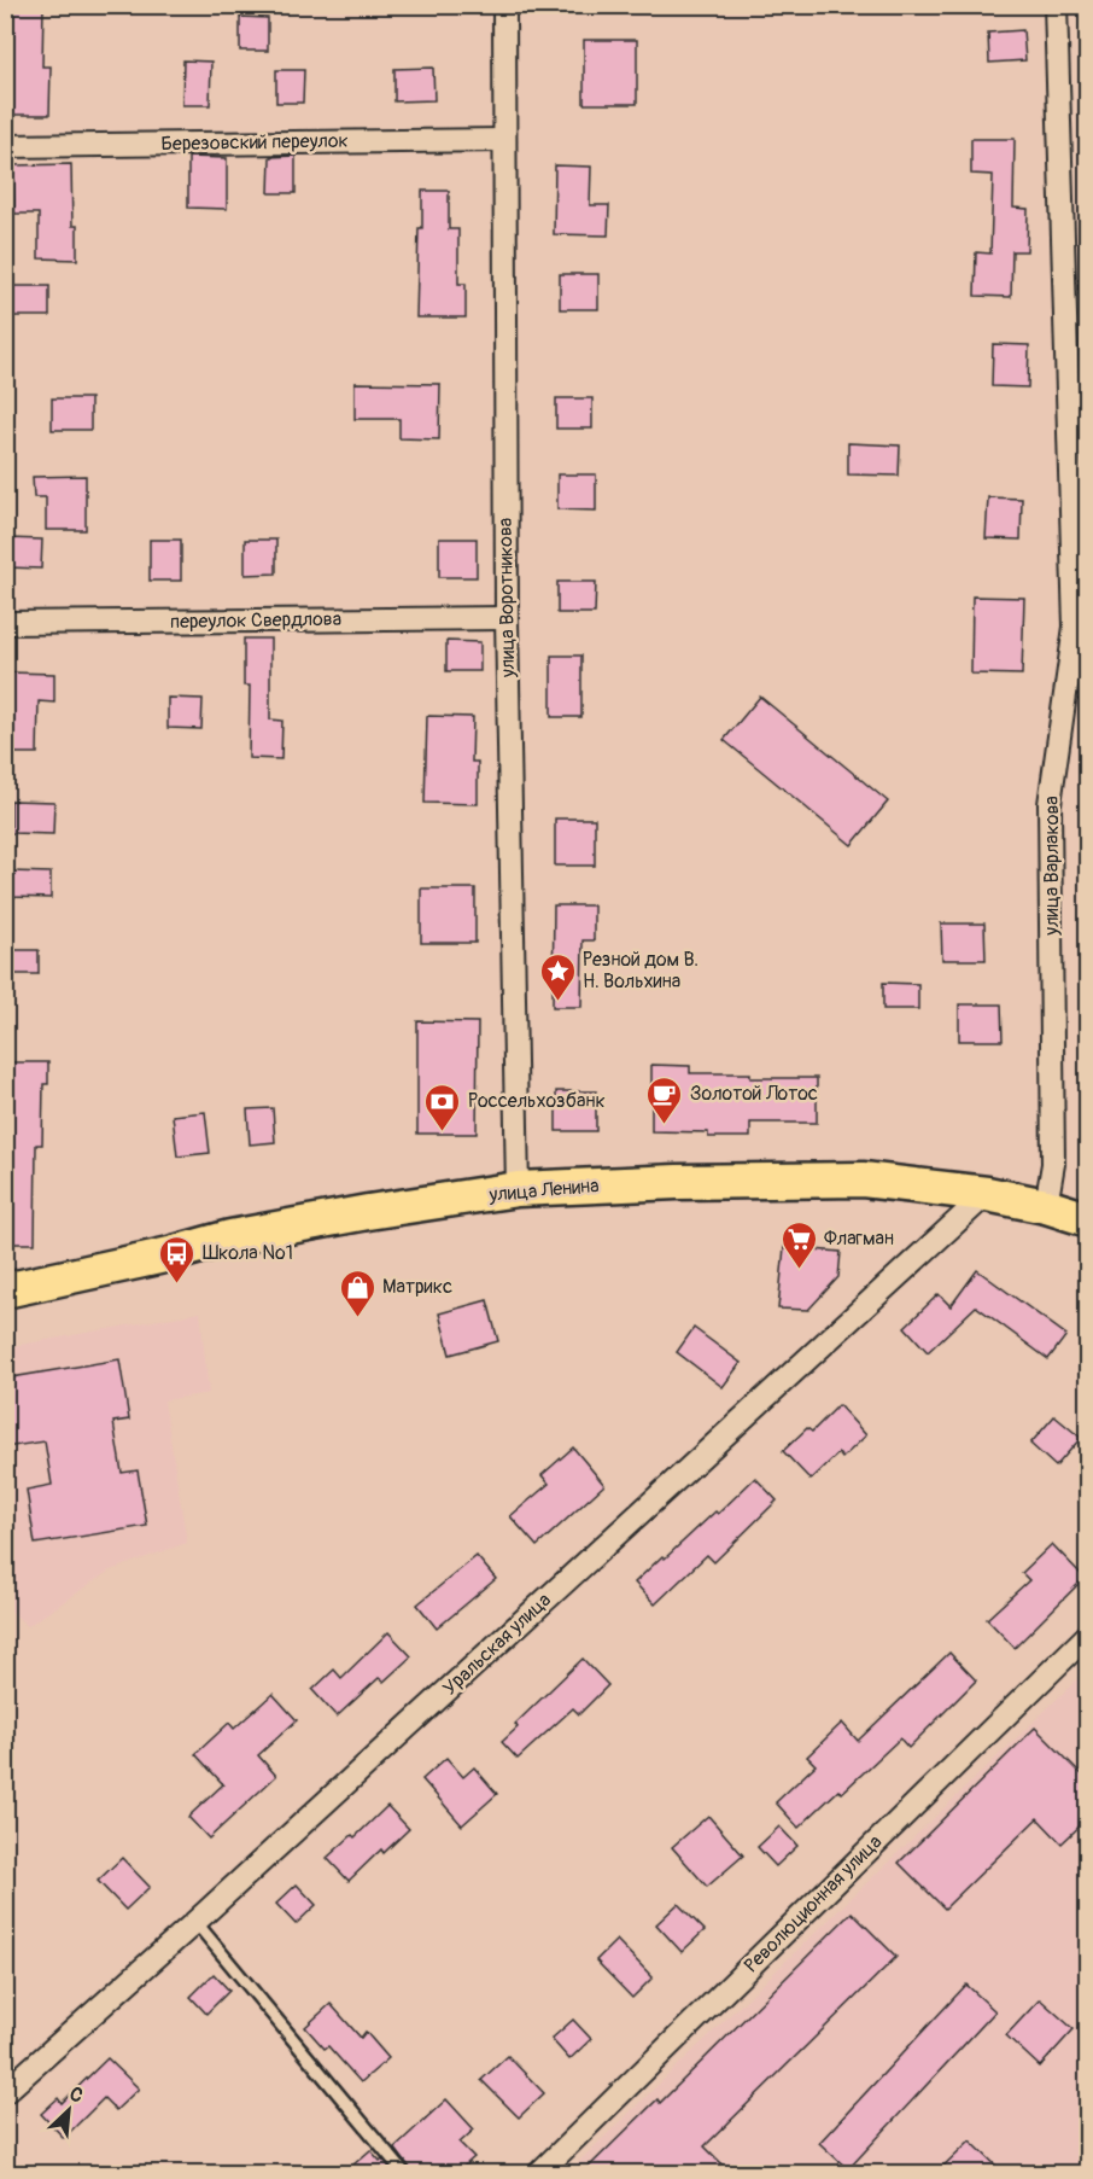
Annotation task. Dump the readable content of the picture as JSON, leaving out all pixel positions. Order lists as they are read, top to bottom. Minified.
{"streets":{"main road":["улица Ленина"],"street":["Березовский переулок","улица Воротникова","переулок Свердлова","улица Варлакова","Уральская улица","Революционная улица"]},"crossings":[["Березовский переулок","улица Воротникова"],["улица Воротникова","переулок Свердлова"],["улица Воротникова","улица Ленина"],["улица Варлакова","улица Ленина"],["улица Ленина","Уральская улица"]],"places":{"place":["Резной дом В. Н. Вольхина"],"cafe":["Золотой Лотос"],"bank":["Россельхозбанк"],"supermarket":["Флагман"],"bus stop":["Школа №1"],"shop":["Матрикс"]},"north":"top right"}
